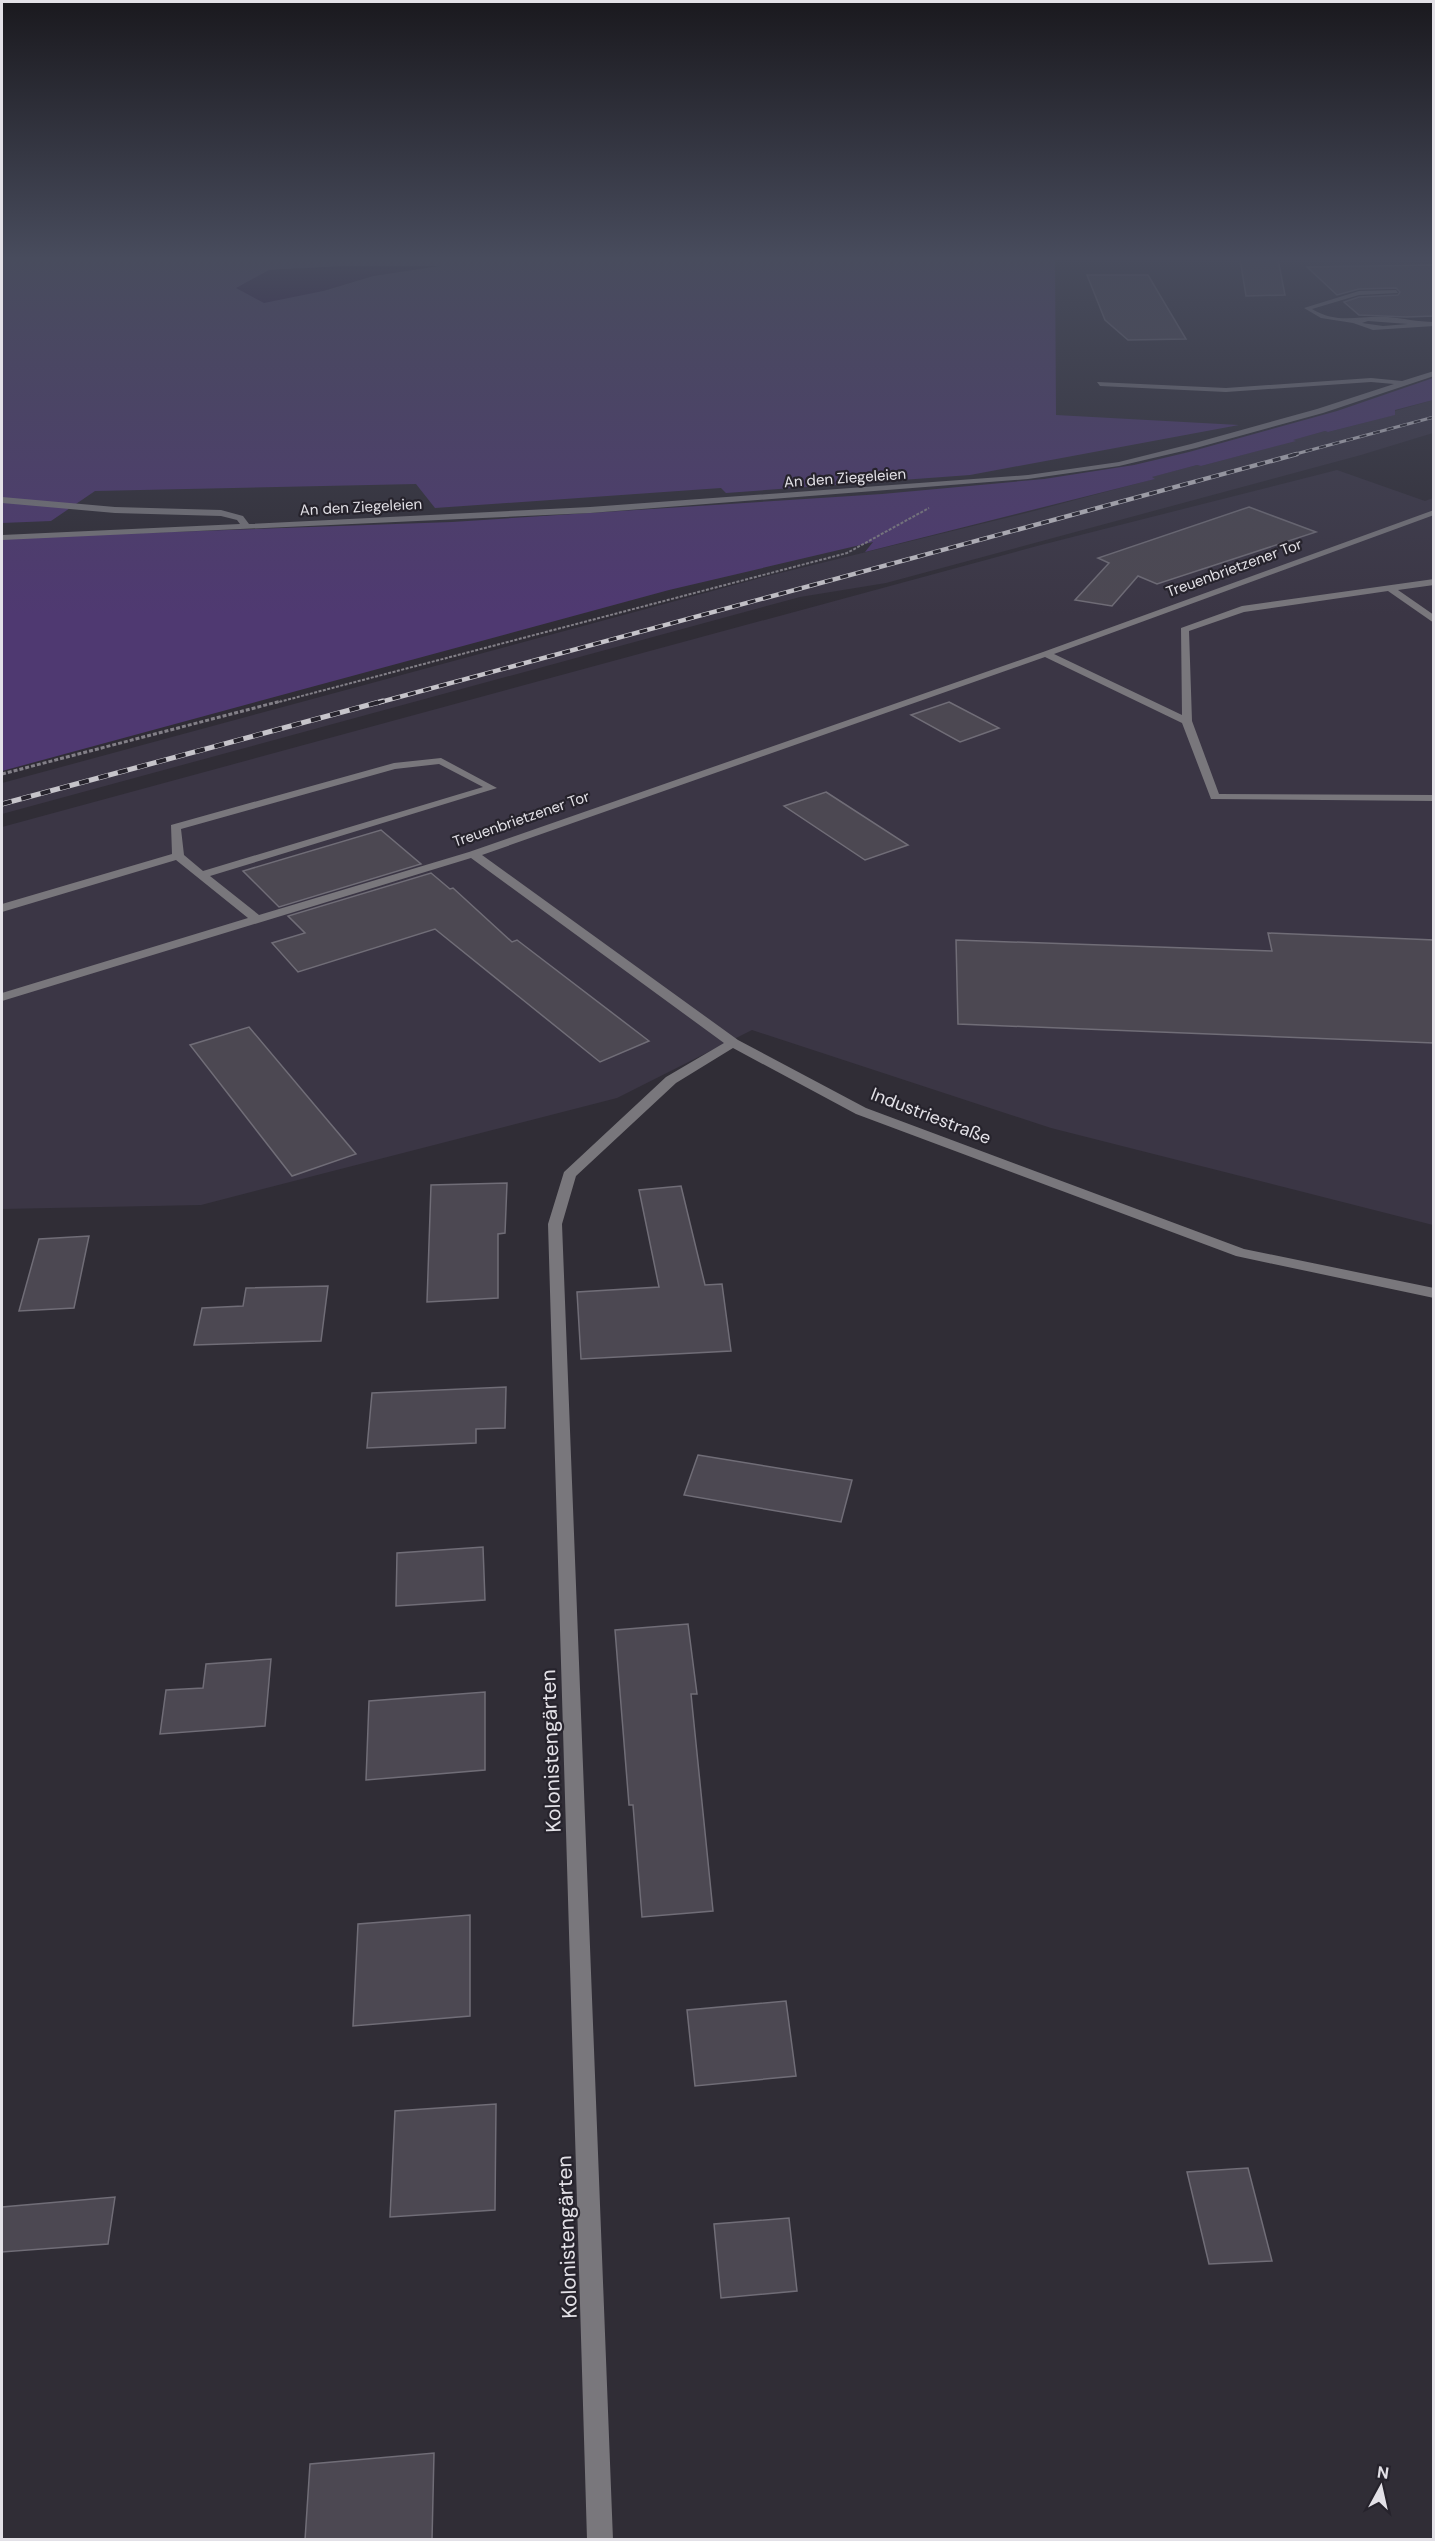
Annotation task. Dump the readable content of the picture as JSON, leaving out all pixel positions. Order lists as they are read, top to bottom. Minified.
{"streets":{"street":["An den Ziegeleien","Treuenbrietzener Tor","Industriestraße","Kolonistengärten"]},"crossings":[["Treuenbrietzener Tor","Industriestraße"],["Industriestraße","Kolonistengärten"]],"north":"top"}
